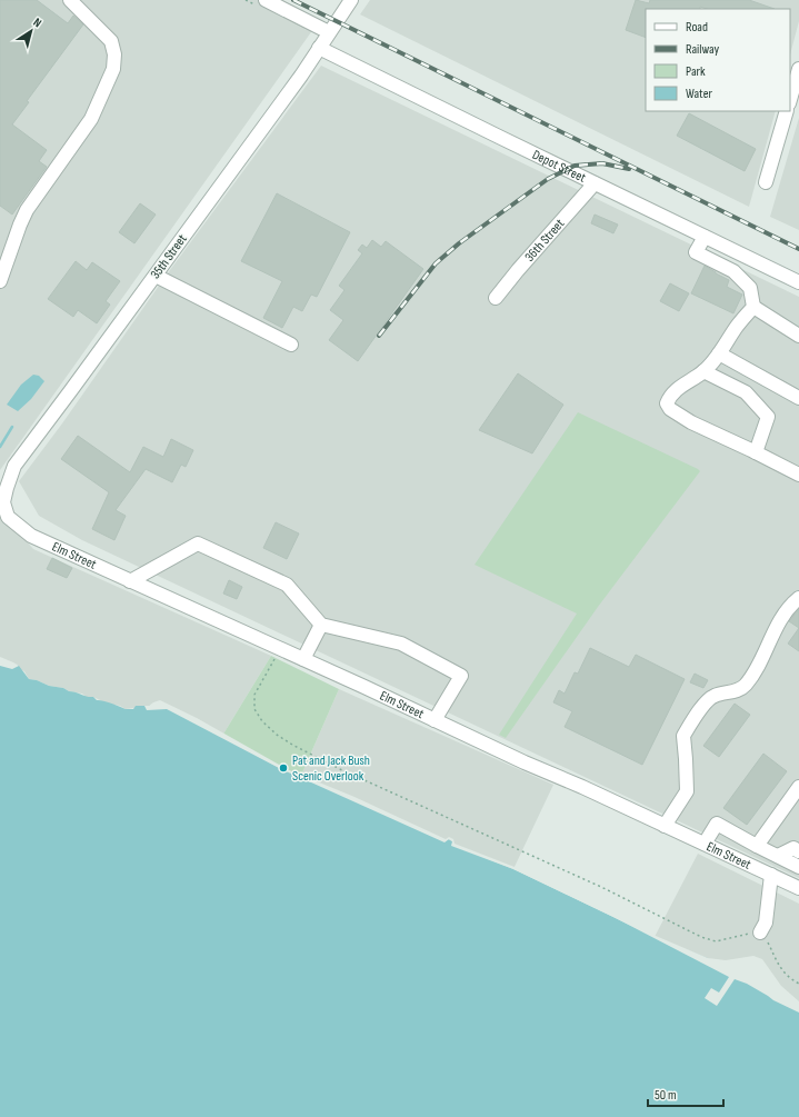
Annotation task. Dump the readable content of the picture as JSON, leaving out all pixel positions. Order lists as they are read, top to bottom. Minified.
{"streets":{"street":["Depot Street","36th Street","35th Street","Elm Street"]},"crossings":[["Depot Street","36th Street"],["Depot Street","35th Street"],["35th Street","Elm Street"]],"places":["Pat and Jack Bush Scenic Overlook"],"legend":["Road","Railway","Park","Water"],"scale_bar":"50 m","north":"top right"}
